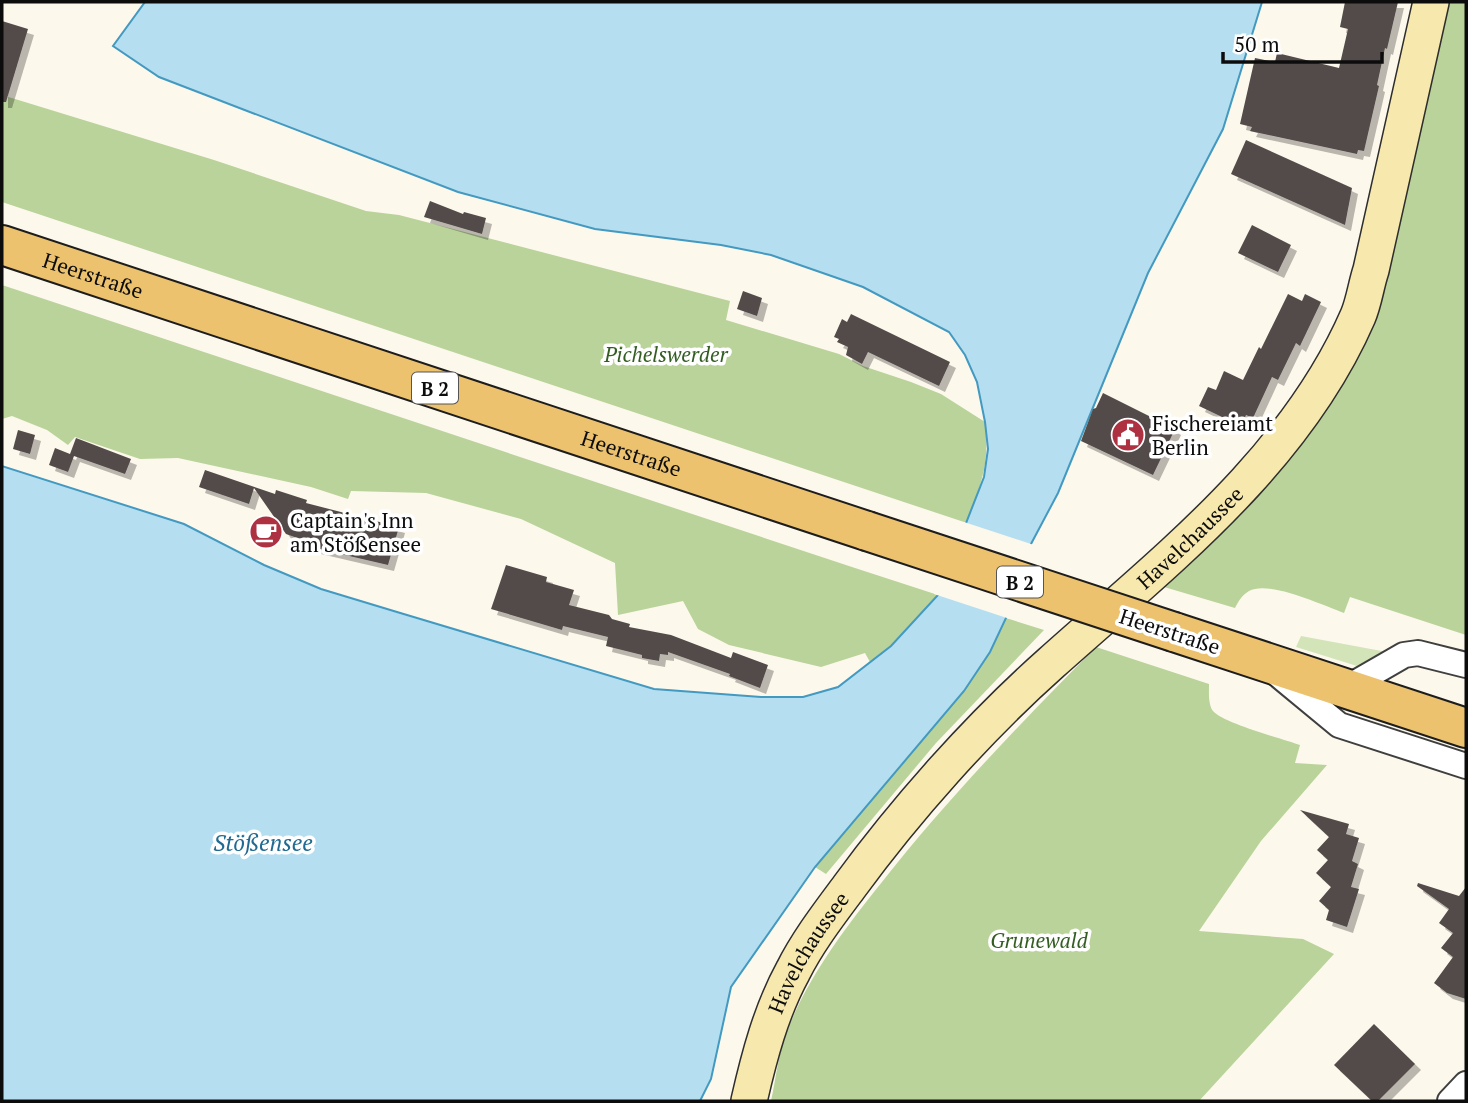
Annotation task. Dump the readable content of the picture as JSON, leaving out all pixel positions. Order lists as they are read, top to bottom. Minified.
{"streets":{"main road":["Heerstraße","B 2"],"street":["Havelchaussee"]},"water":["Stößensee"],"parks":["Pichelswerder","Grunewald"],"places":{"public building":["Fischereiamt Berlin"],"cafe":["Captain's Inn am Stößensee"]},"scale_bar":"50 m"}
